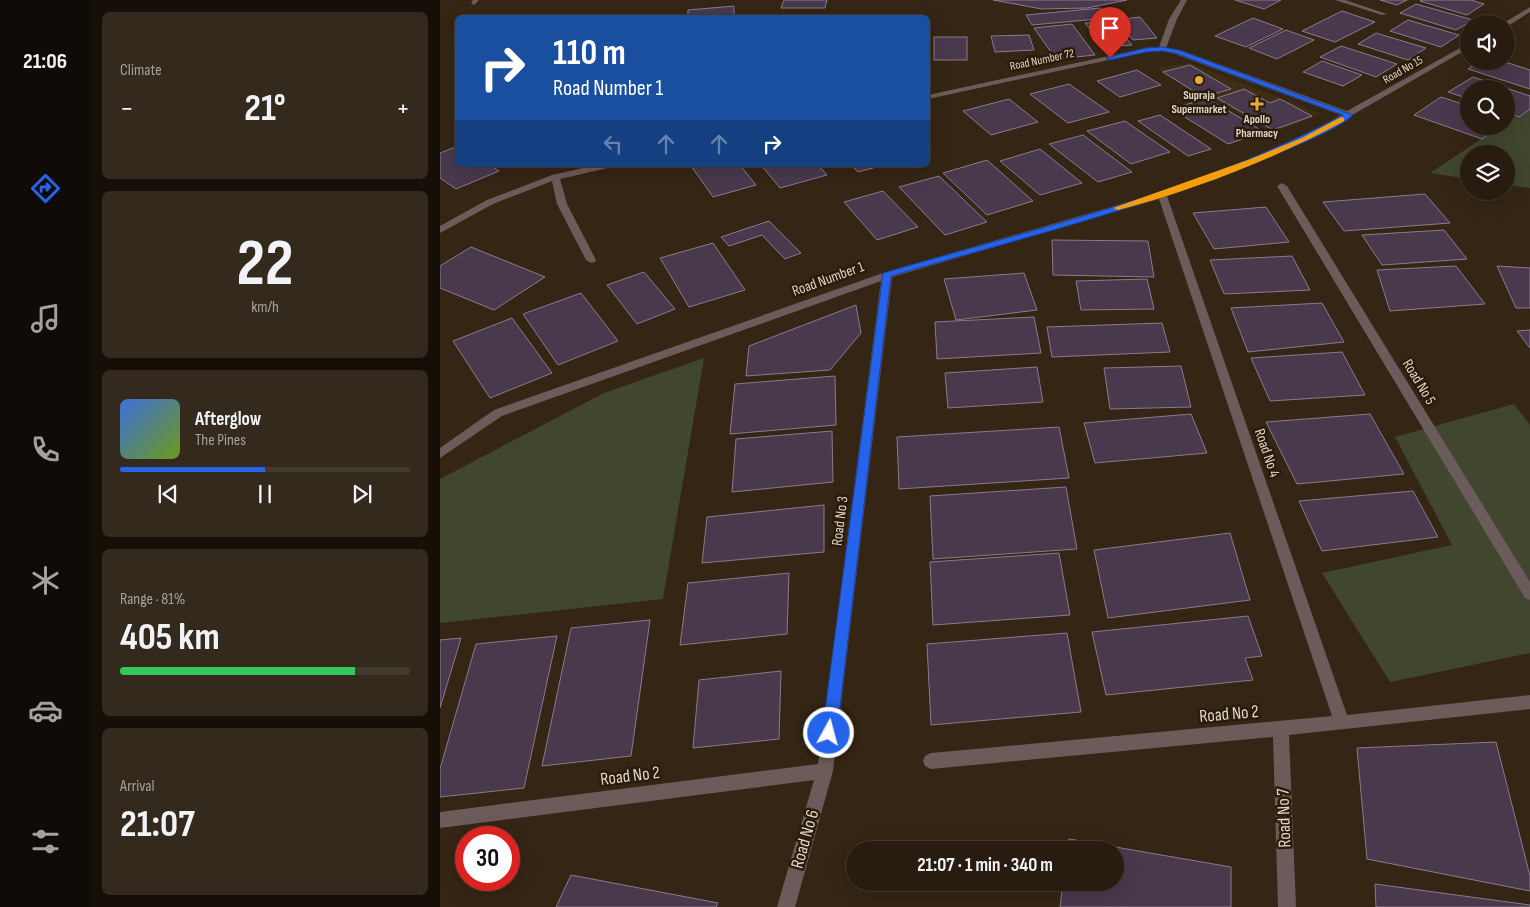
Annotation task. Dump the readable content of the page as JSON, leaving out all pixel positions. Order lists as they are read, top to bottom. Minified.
{"streets":{"street":["Road Number 72","Road No 15","Road Number 1","Road No 5","Road No 4","Road No 3","Road No 2","Road No 7","Road No 6"]},"crossings":[["Road No 15","Road Number 1"],["Road Number 1","Road No 4"],["Road Number 1","Road No 3"],["Road No 4","Road No 2"],["Road No 3","Road No 2"],["Road No 3","Road No 6"],["Road No 2","Road No 7"],["Road No 2","Road No 6"]],"places":{"other":["Supraja Supermarket"],"health":["Apollo Pharmacy"]},"page":{"tabs":"21:06","tile":["Climate",["22","km/h"],["Range · 81%","405 km"],["Arrival","21:07"]],"turn":["110 m","Road Number 1"],"heat":["−","21°","+"],"song":["Afterglow","The Pines"],"limit":"30","trip":"21:07 · 1 min · 340 m"}}
